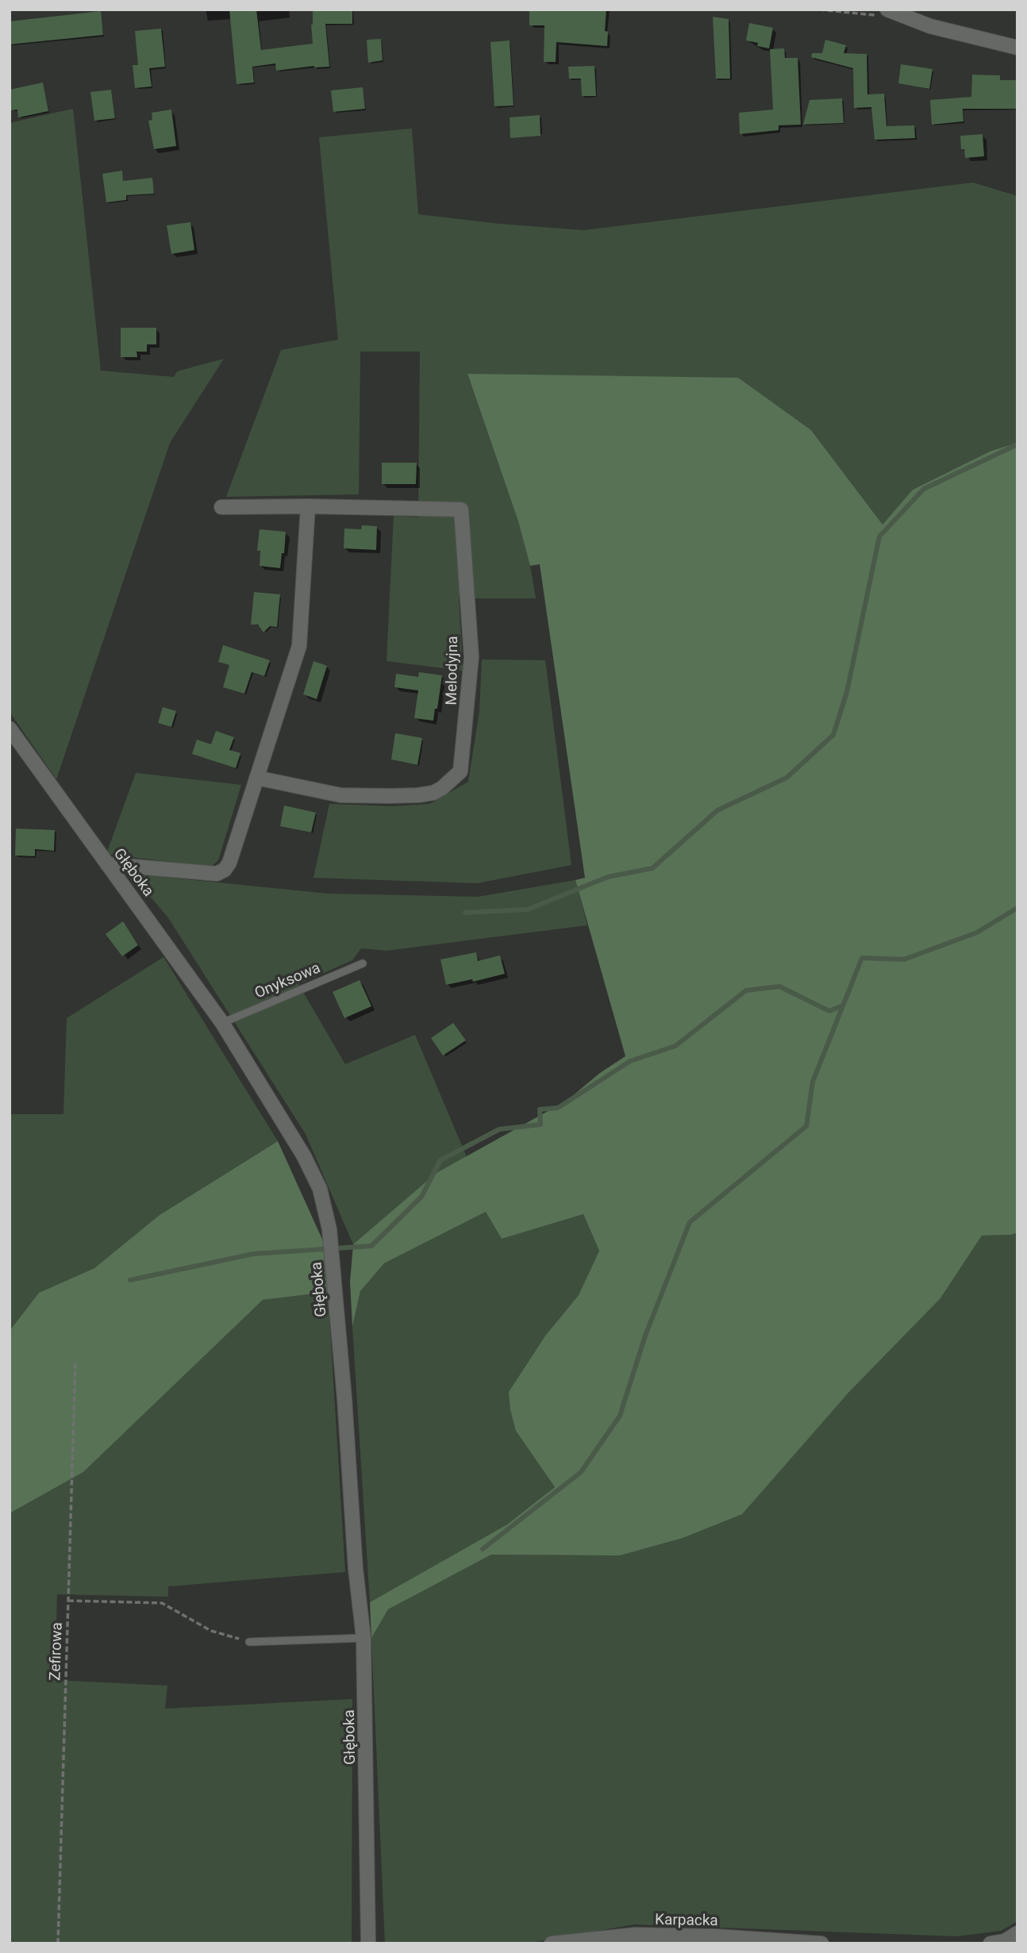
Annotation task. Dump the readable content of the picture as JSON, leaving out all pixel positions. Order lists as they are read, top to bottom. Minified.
{"streets":{"street":["Melodyjna","Głęboka","Karpacka"],"lane":["Onyksowa"],"path":["Zefirowa"]},"crossings":[["Głęboka","Onyksowa"]]}
